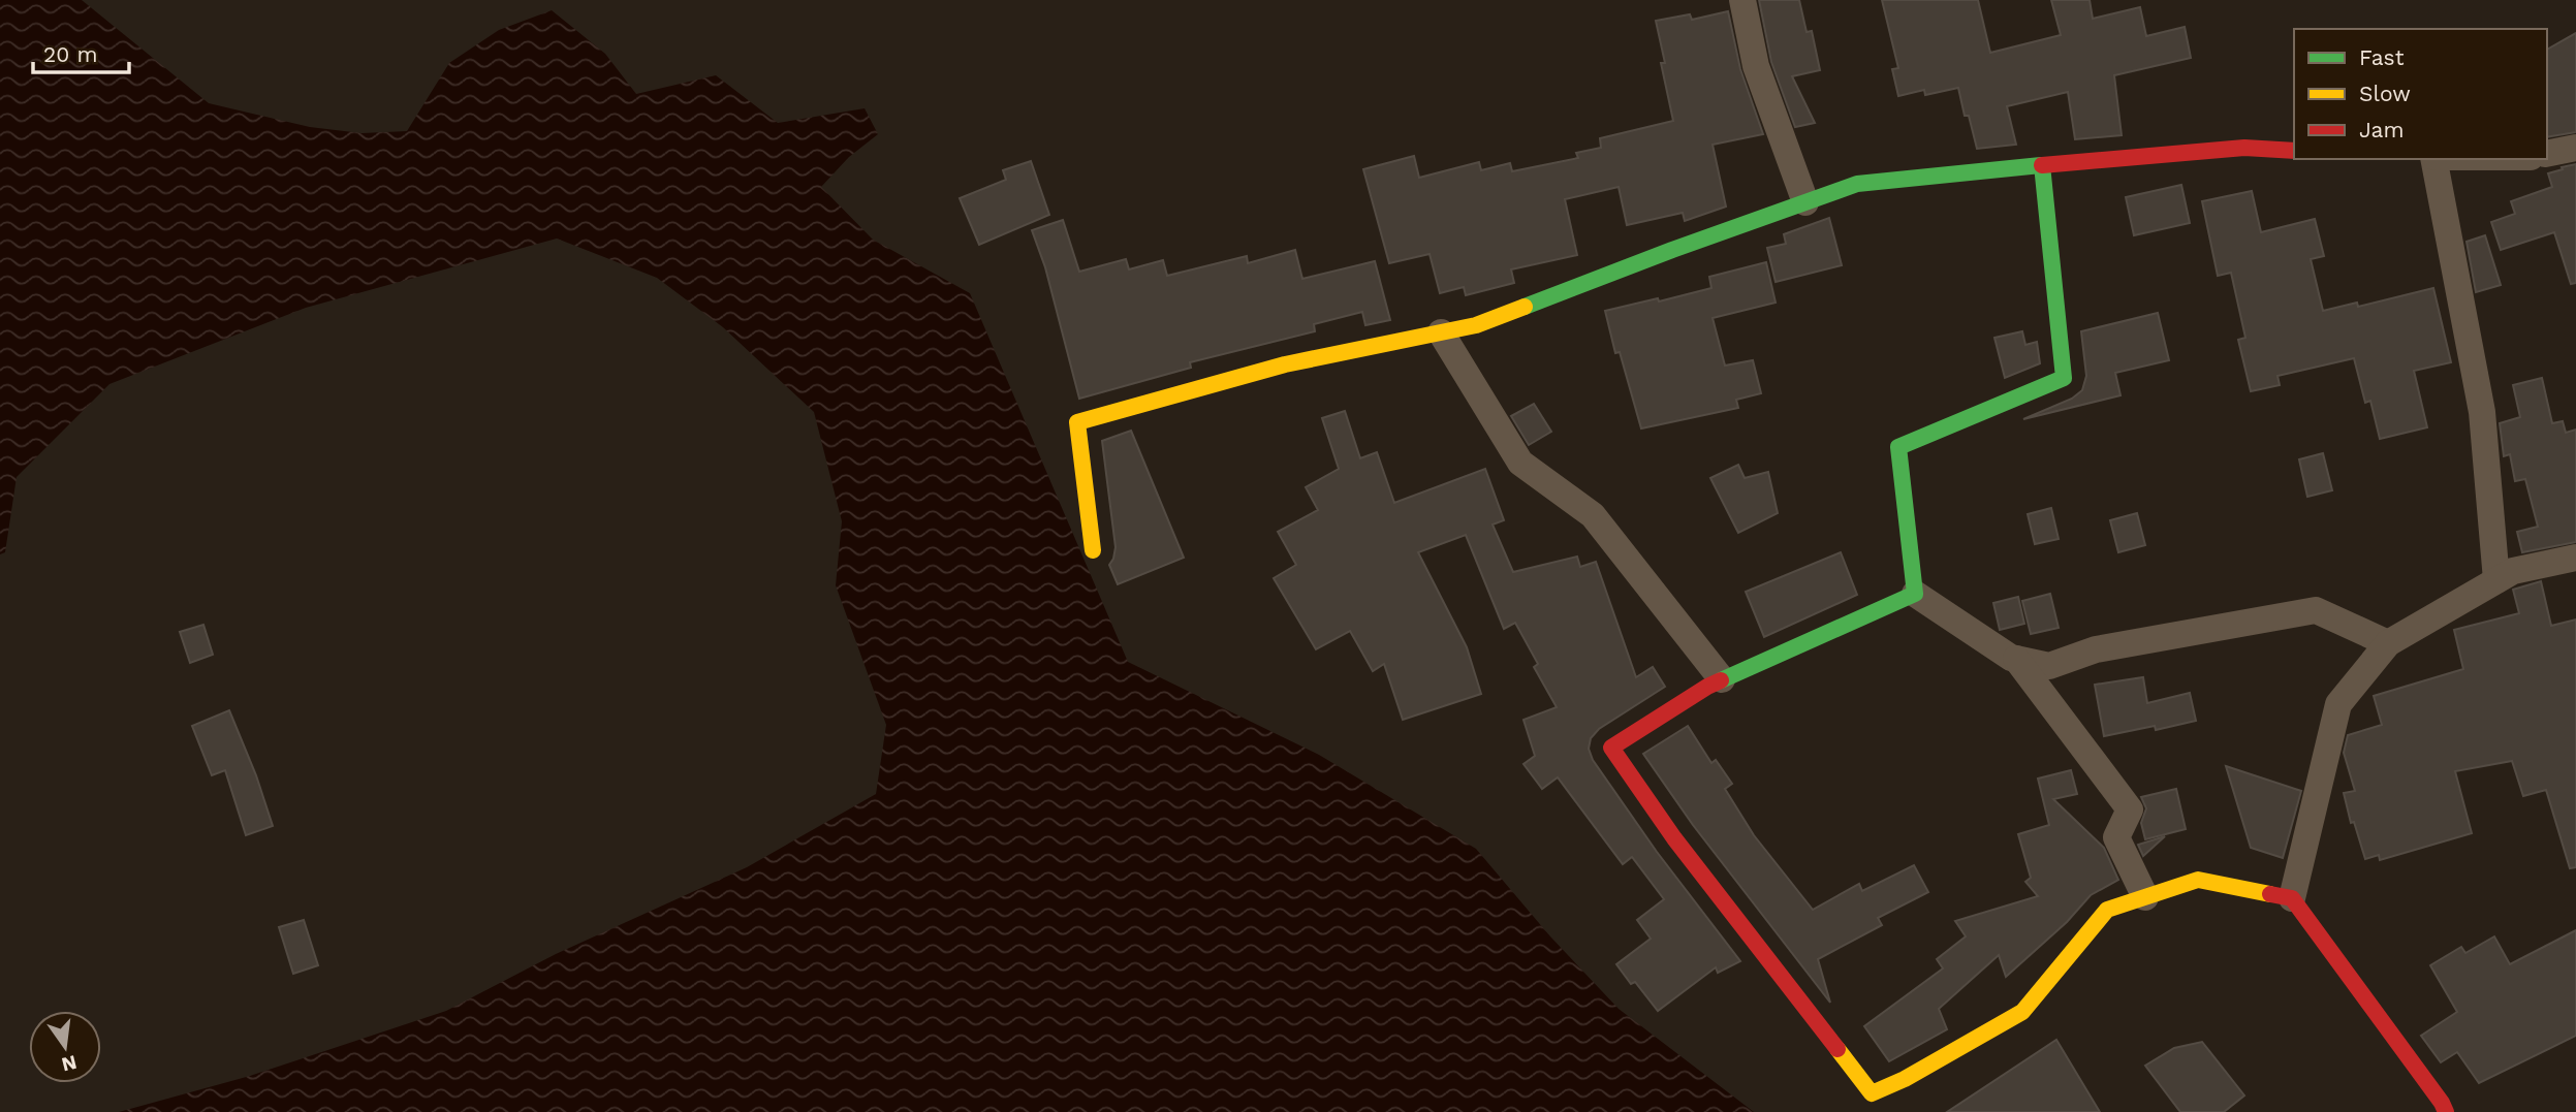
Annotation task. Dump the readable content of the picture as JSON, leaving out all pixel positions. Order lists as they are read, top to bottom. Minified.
{"legend":["Fast","Slow","Jam"],"scale_bar":"20 m","north":"bottom"}
